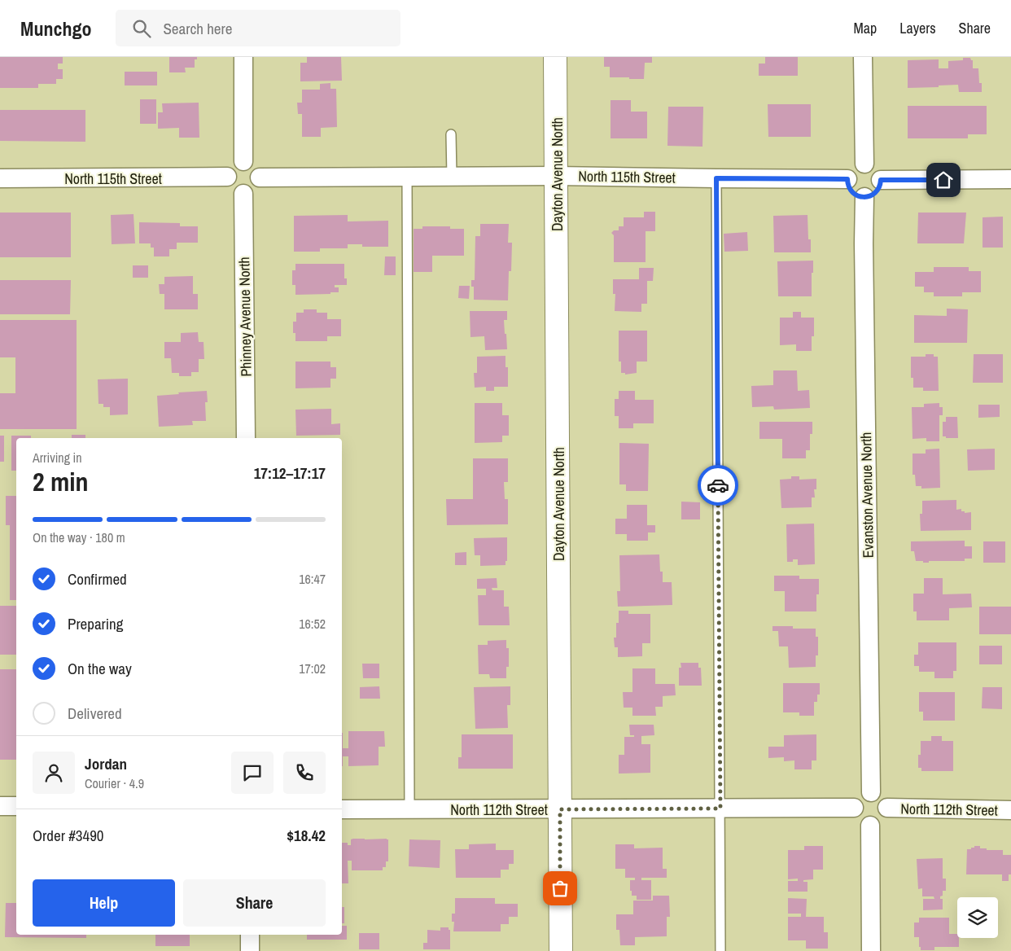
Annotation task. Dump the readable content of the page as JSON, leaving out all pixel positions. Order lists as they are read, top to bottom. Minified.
{"streets":{"street":["Dayton Avenue North","North 115th Street","Phinney Avenue North","Evanston Avenue North","North 112th Street"]},"crossings":[["Dayton Avenue North","North 115th Street"],["Dayton Avenue North","North 112th Street"],["North 115th Street","Phinney Avenue North"],["North 115th Street","Evanston Avenue North"],["Evanston Avenue North","North 112th Street"]],"page":{"header":"Munchgo","search":"Search here","nav":["Map","Layers","Share"],"heading":["2 min","Arriving in","17:12–17:17"],"panel":["Jordan","Courier · 4.9","Order #3490","$18.42"],"bar":"On the way · 180 m","list":[["Confirmed","16:47"],["Preparing","16:52"],["On the way","17:02"],"Delivered"],"buttons":["Help","Share"]}}
